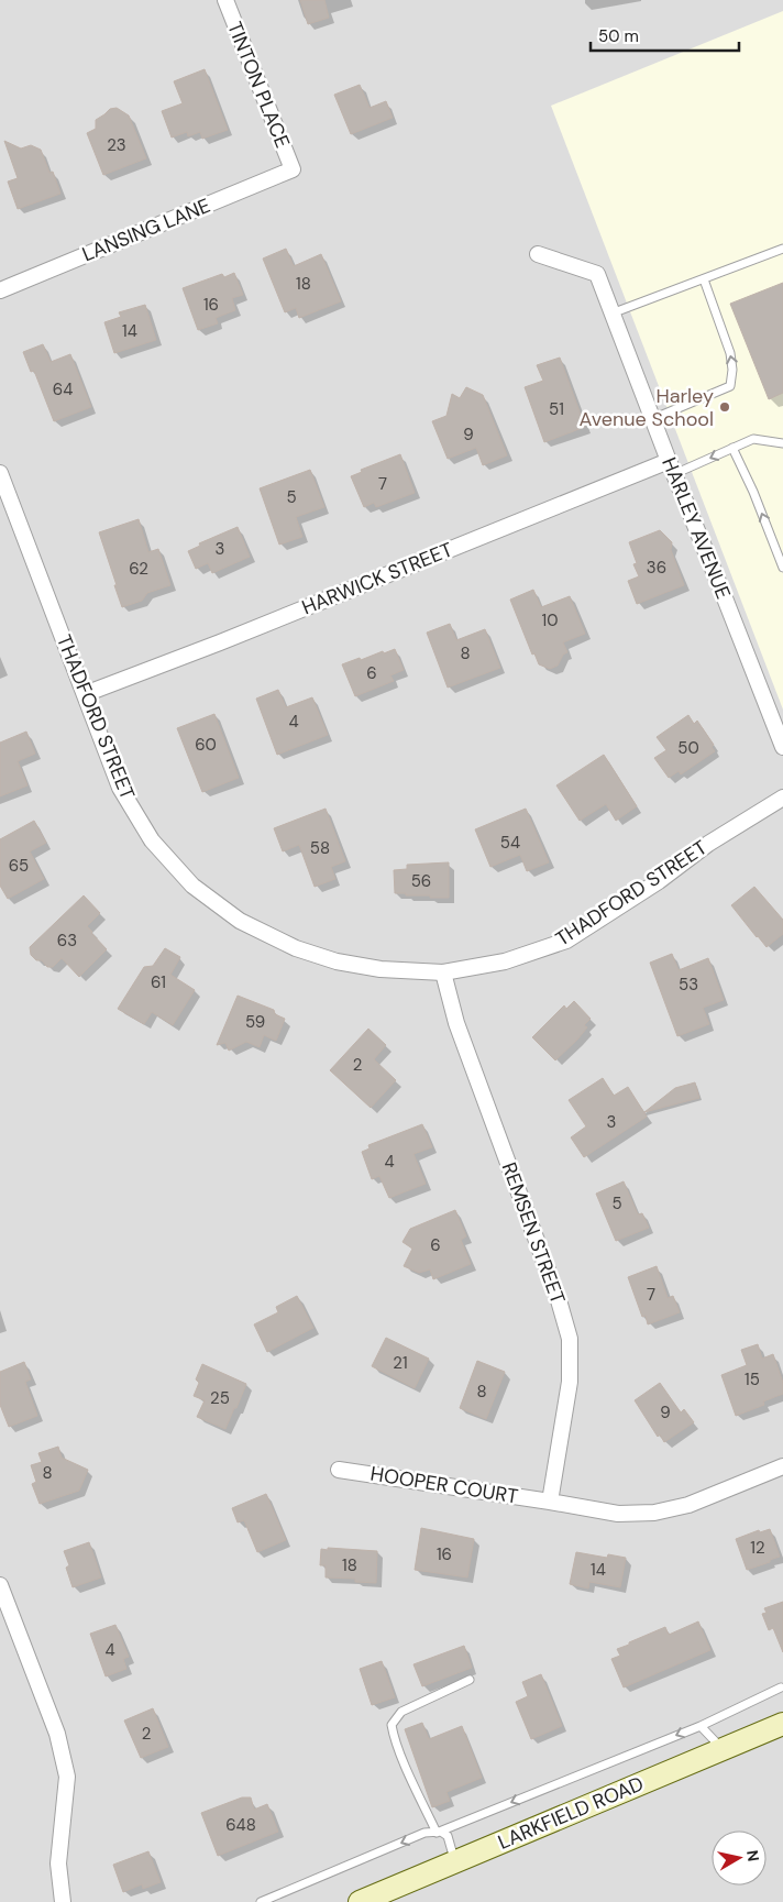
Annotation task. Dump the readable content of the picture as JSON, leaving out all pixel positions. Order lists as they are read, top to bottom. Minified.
{"streets":{"main road":["LARKFIELD ROAD"],"street":["TINTON PLACE","LANSING LANE","HARLEY AVENUE","HARWICK STREET","THADFORD STREET","REMSEN STREET","HOOPER COURT"]},"crossings":[["TINTON PLACE","LANSING LANE"],["HARLEY AVENUE","HARWICK STREET"],["HARWICK STREET","THADFORD STREET"],["THADFORD STREET","REMSEN STREET"],["REMSEN STREET","HOOPER COURT"]],"places":["Harley Avenue School"],"house_numbers":["23","18","16","14","64","51","9","7","5","3","36","62","10","8","6","4","60","50","54","58","65","56","63","61","53","59","2","3","4","5","6","7","21","15","8","25","9","8","12","16","18","14","4","2","648"],"scale_bar":"50 m","north":"right"}
